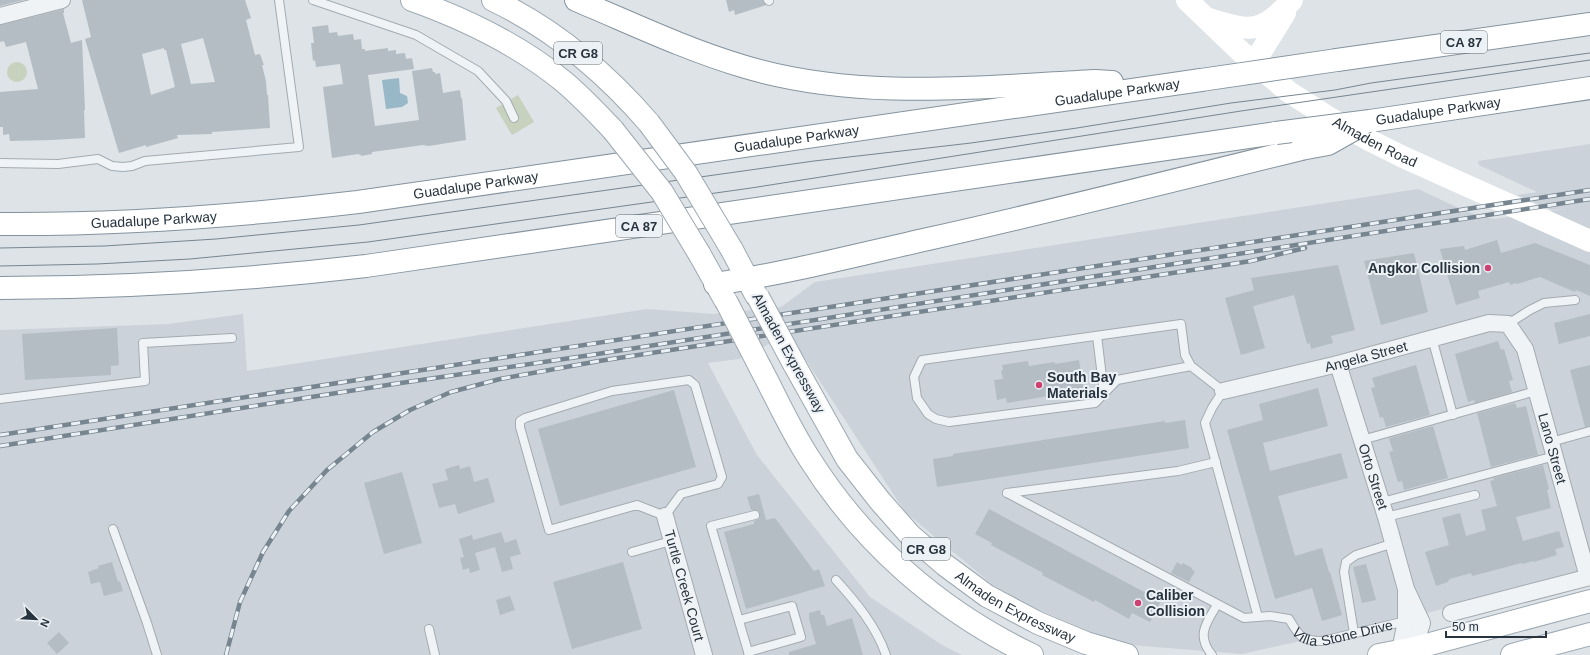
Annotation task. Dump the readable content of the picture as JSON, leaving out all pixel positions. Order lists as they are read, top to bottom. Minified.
{"streets":{"main road":["CA 87","CR G8","Guadalupe Parkway","Almaden Road","Almaden Expressway"],"street":["Angela Street","Lano Street","Orto Street","Turtle Creek Court"],"lane":["Villa Stone Drive"]},"crossings":[["Angela Street","Lano Street"],["Angela Street","Orto Street"],["Orto Street","Villa Stone Drive"]],"places":["Angkor Collision","South Bay Materials","Caliber Collision"],"scale_bar":"50 m","north":"bottom right"}
